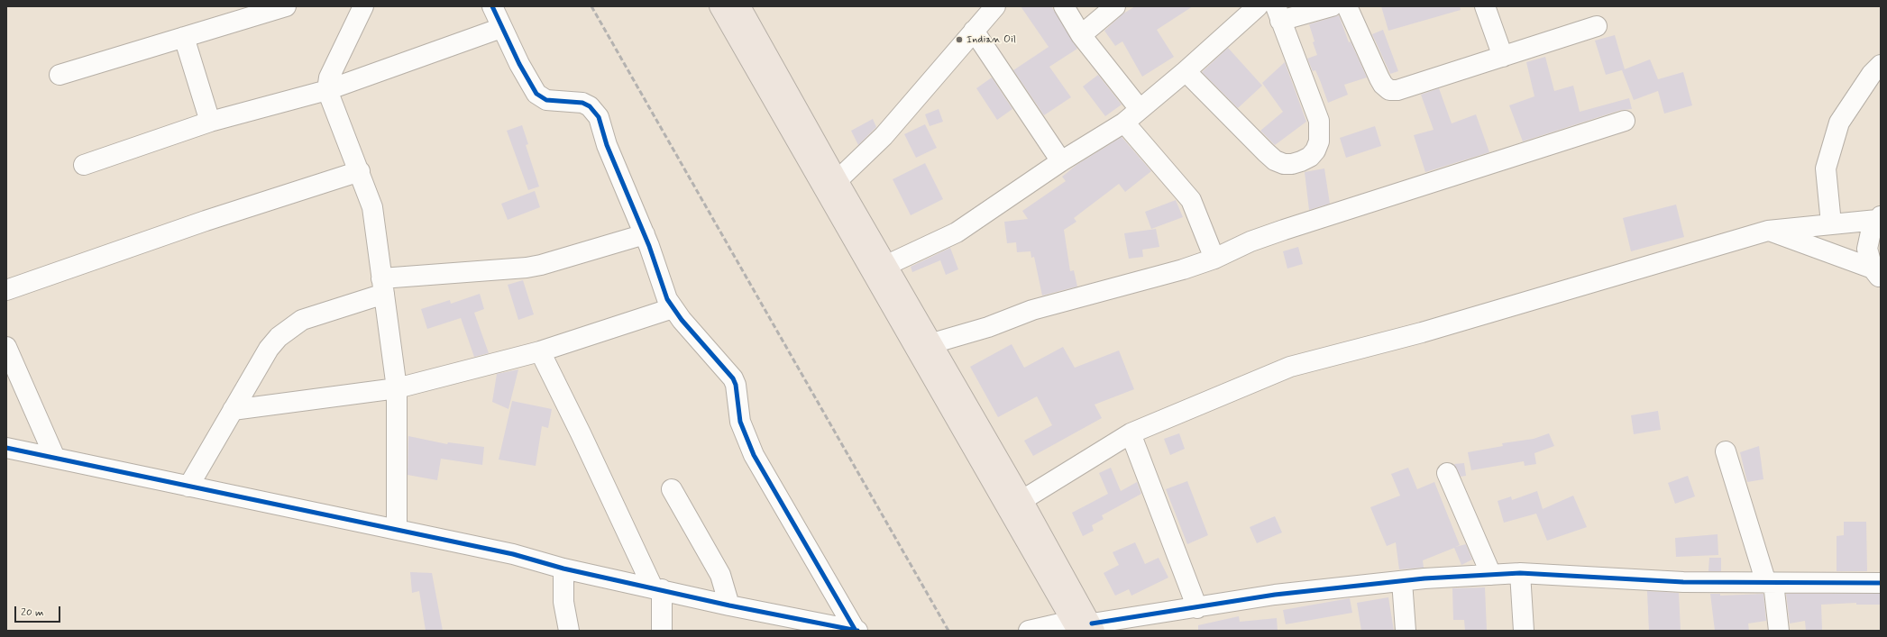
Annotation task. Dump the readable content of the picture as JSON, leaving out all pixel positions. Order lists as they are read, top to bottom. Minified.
{"places":["Indian Oil"],"scale_bar":"20 m"}
